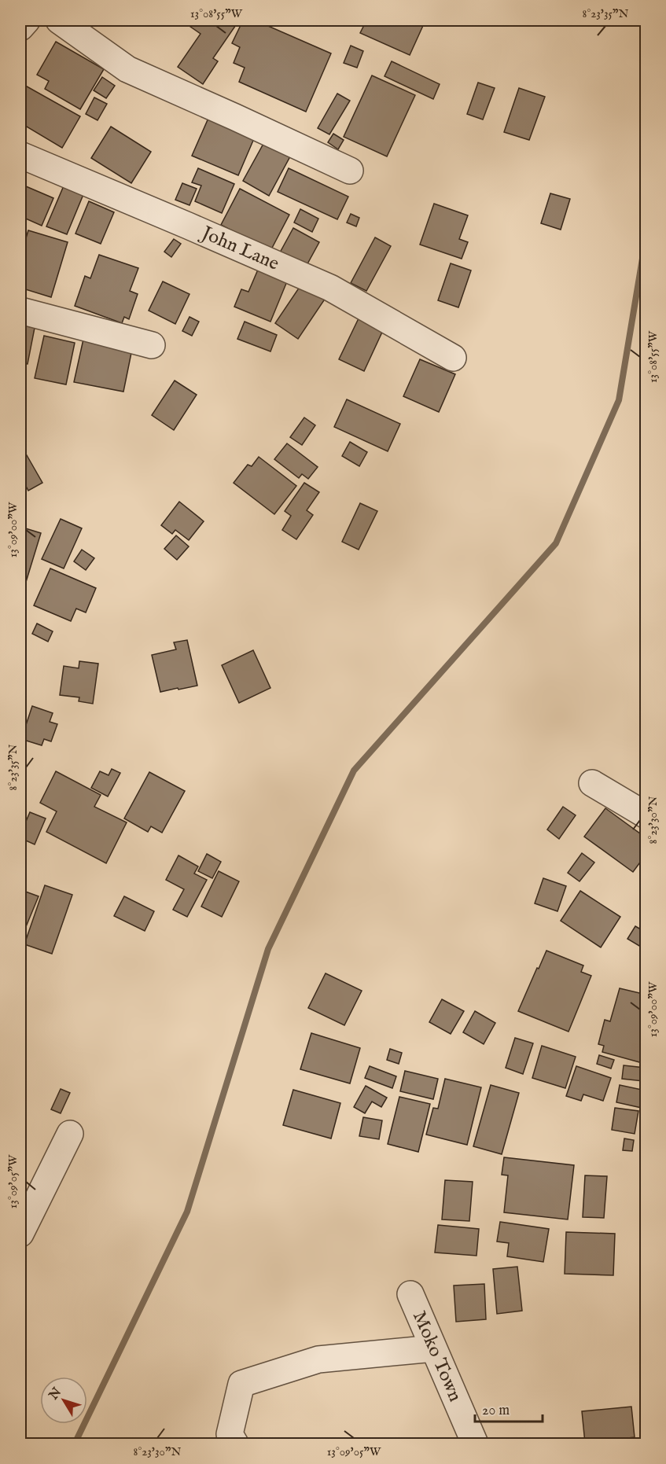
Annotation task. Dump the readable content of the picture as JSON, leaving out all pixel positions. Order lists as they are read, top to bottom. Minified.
{"streets":{"street":["John Lane","Moko Town"]},"scale_bar":"20 m","north":"top left","coordinates":["13°08'55\"W","8°23'35\"N","13°09'00\"W","8°23'30\"N","13°09'05\"W"]}
